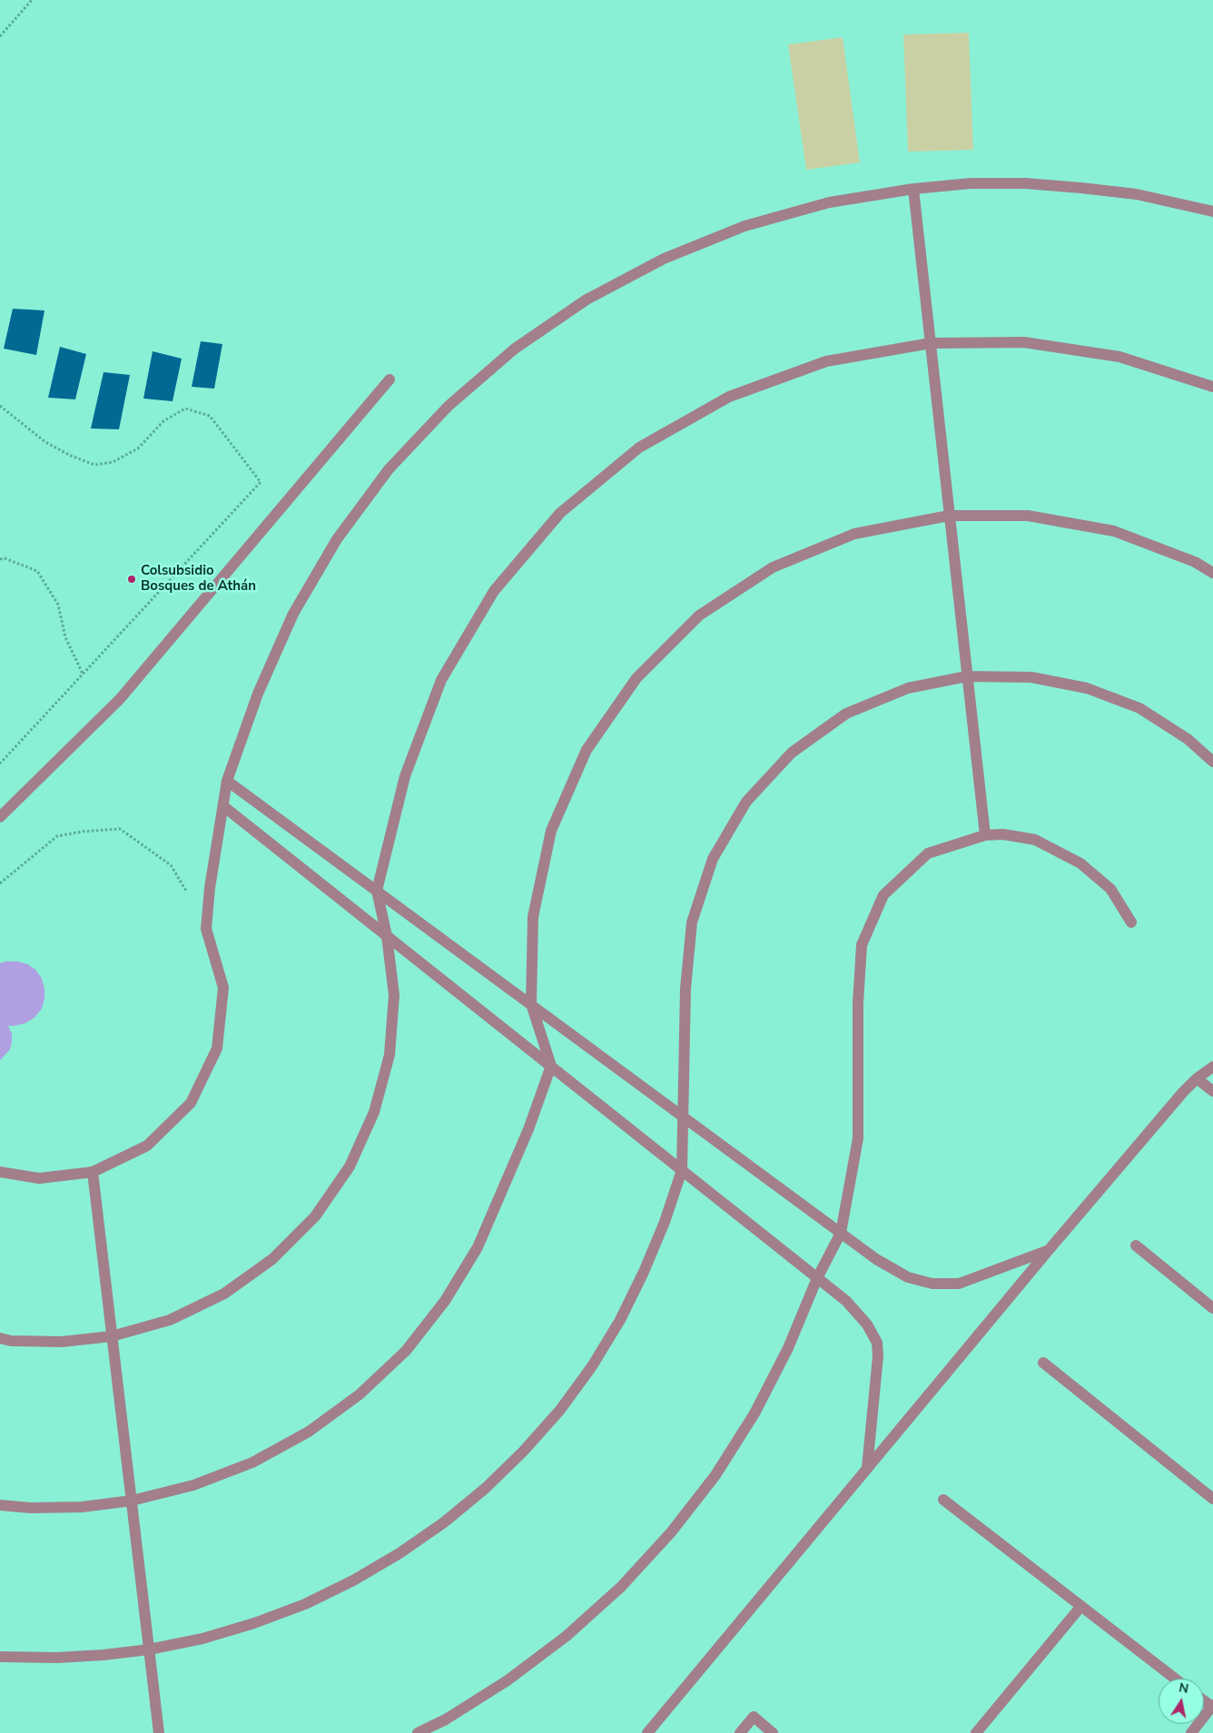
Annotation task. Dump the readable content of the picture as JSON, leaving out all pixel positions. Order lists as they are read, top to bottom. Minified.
{"places":["Colsubsidio Bosques de Athán"],"north":"top"}
